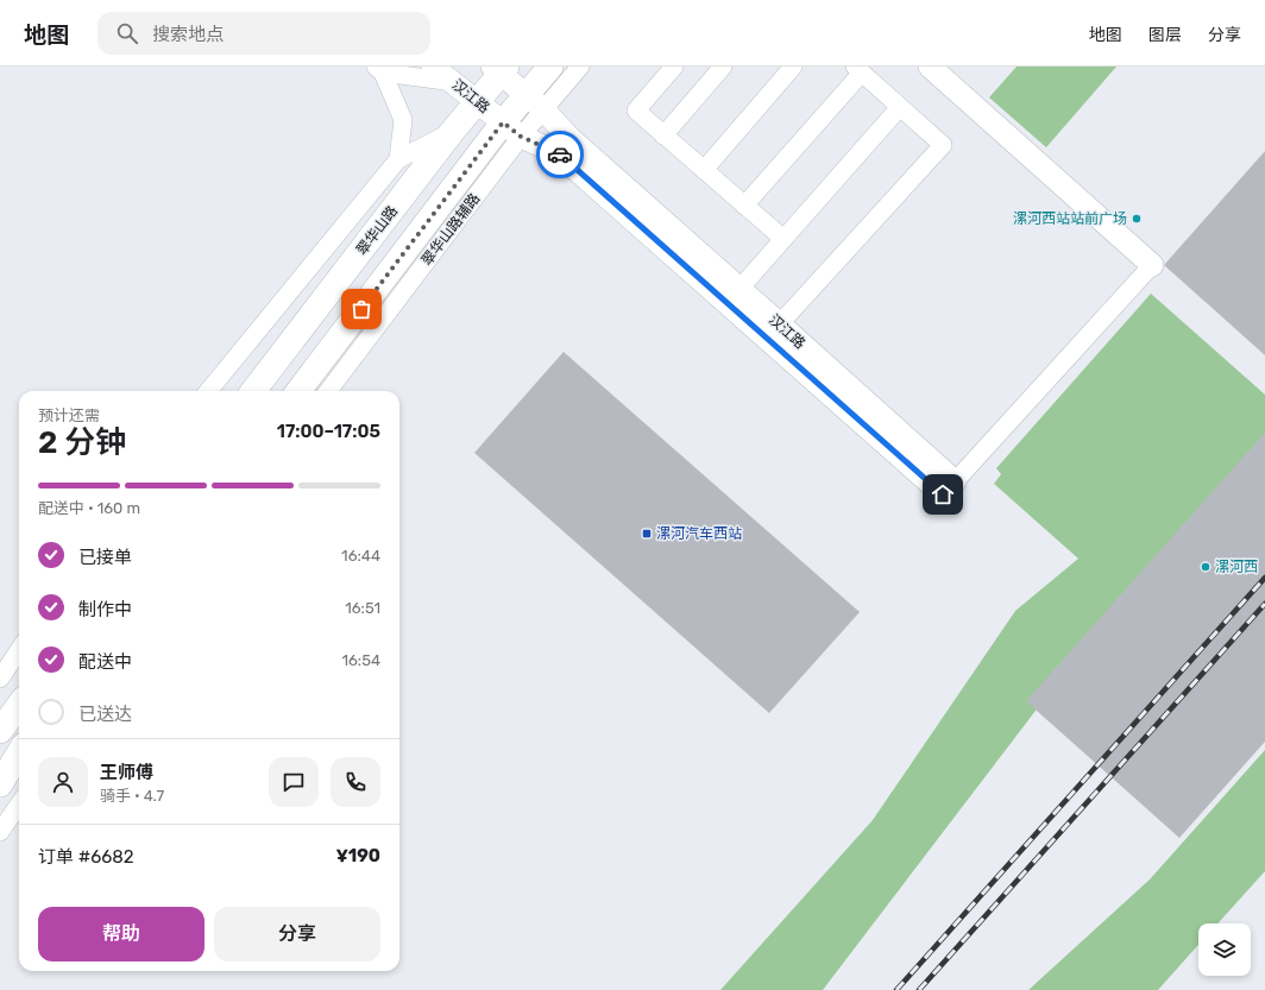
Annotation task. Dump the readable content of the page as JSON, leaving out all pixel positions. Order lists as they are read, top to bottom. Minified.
{"streets":{"main road":["翠华山路"],"street":["汉江路","翠华山路辅路"]},"crossings":[["汉江路","翠华山路辅路"],["汉江路","翠华山路"]],"places":{"other":["漯河西站站前广场","漯河西"],"transit":["漯河汽车西站"]},"page":{"header":"地图","search":"搜索地点","nav":["地图","图层","分享"],"heading":["2 分钟","预计还需","17:00–17:05"],"panel":["王师傅","骑手 · 4.7","订单 #6682","¥190"],"bar":"配送中 · 160 m","list":[["已接单","16:44"],["制作中","16:51"],["配送中","16:54"],"已送达"],"buttons":["帮助","分享"]}}
